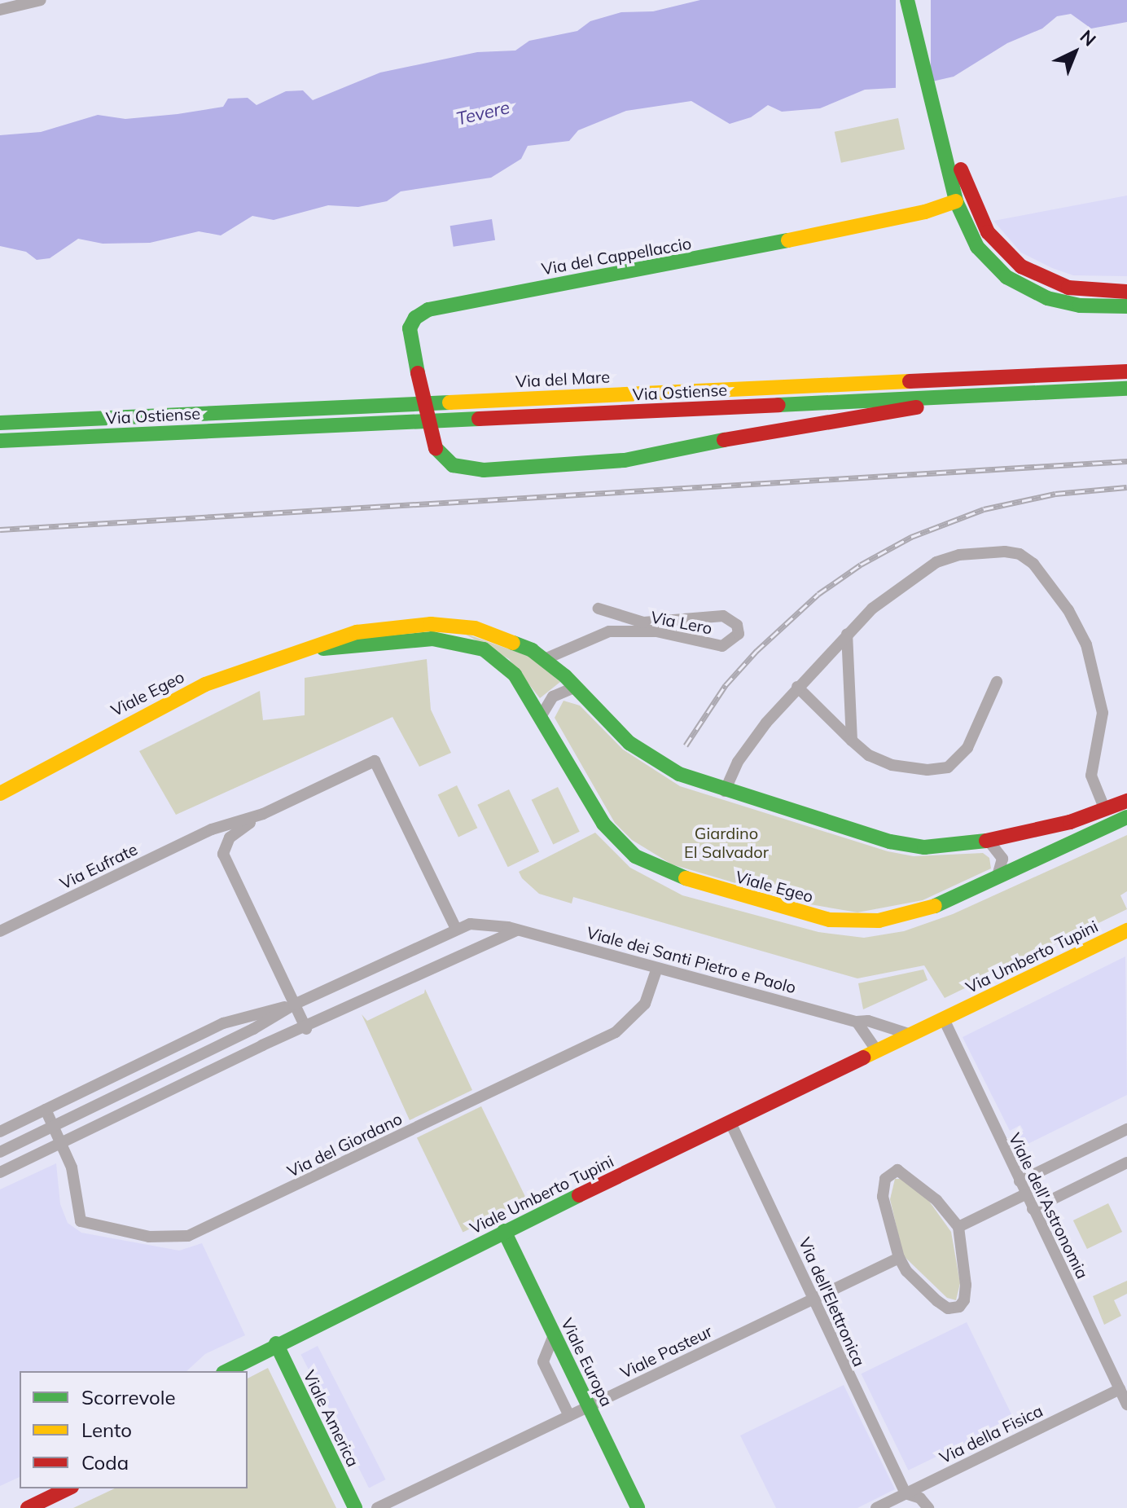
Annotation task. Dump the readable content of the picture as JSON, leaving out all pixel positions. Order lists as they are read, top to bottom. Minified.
{"streets":{"main road":["Via del Cappellaccio","Via del Mare","Via Ostiense","Viale Egeo","Via Umberto Tupini","Viale Umberto Tupini","Viale Europa","Viale America"],"street":["Via Lero","Via Eufrate","Viale dei Santi Pietro e Paolo","Via del Giordano","Viale dell'Astronomia","Via dell'Elettronica","Viale Pasteur","Via della Fisica"]},"crossings":[["Via del Cappellaccio","Via Ostiense"],["Via Lero","Viale Egeo"],["Via Umberto Tupini","Viale dei Santi Pietro e Paolo"],["Via Umberto Tupini","Viale Umberto Tupini"],["Via Umberto Tupini","Viale dell'Astronomia"],["Viale dei Santi Pietro e Paolo","Via del Giordano"],["Viale dei Santi Pietro e Paolo","Viale Umberto Tupini"],["Viale Umberto Tupini","Via dell'Elettronica"],["Viale Umberto Tupini","Viale Europa"],["Viale Umberto Tupini","Viale America"],["Viale dell'Astronomia","Via della Fisica"],["Via dell'Elettronica","Viale Pasteur"],["Via dell'Elettronica","Via della Fisica"],["Viale Pasteur","Viale Europa"]],"water":["Tevere"],"parks":["Giardino El Salvador"],"legend":["Scorrevole","Lento","Coda"],"north":"top right"}
